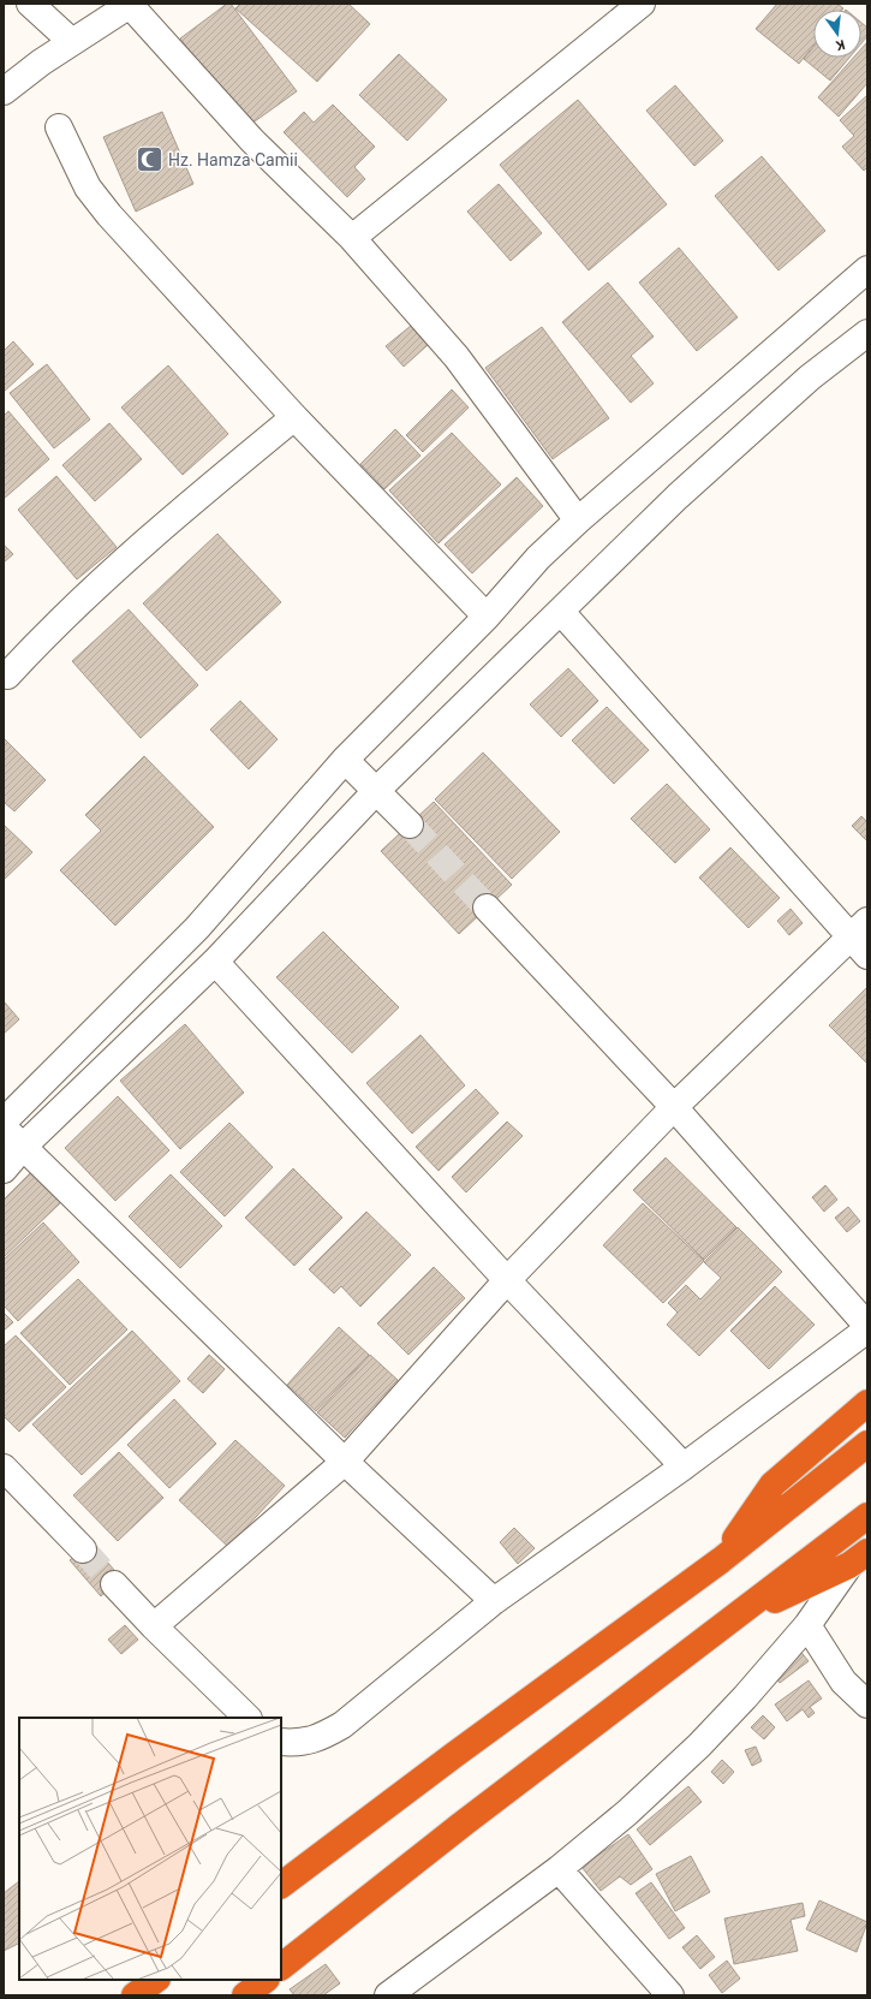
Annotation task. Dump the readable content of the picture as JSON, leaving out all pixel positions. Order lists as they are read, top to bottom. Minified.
{"places":{"mosque":["Hz. Hamza Camii"]},"north":"bottom"}
